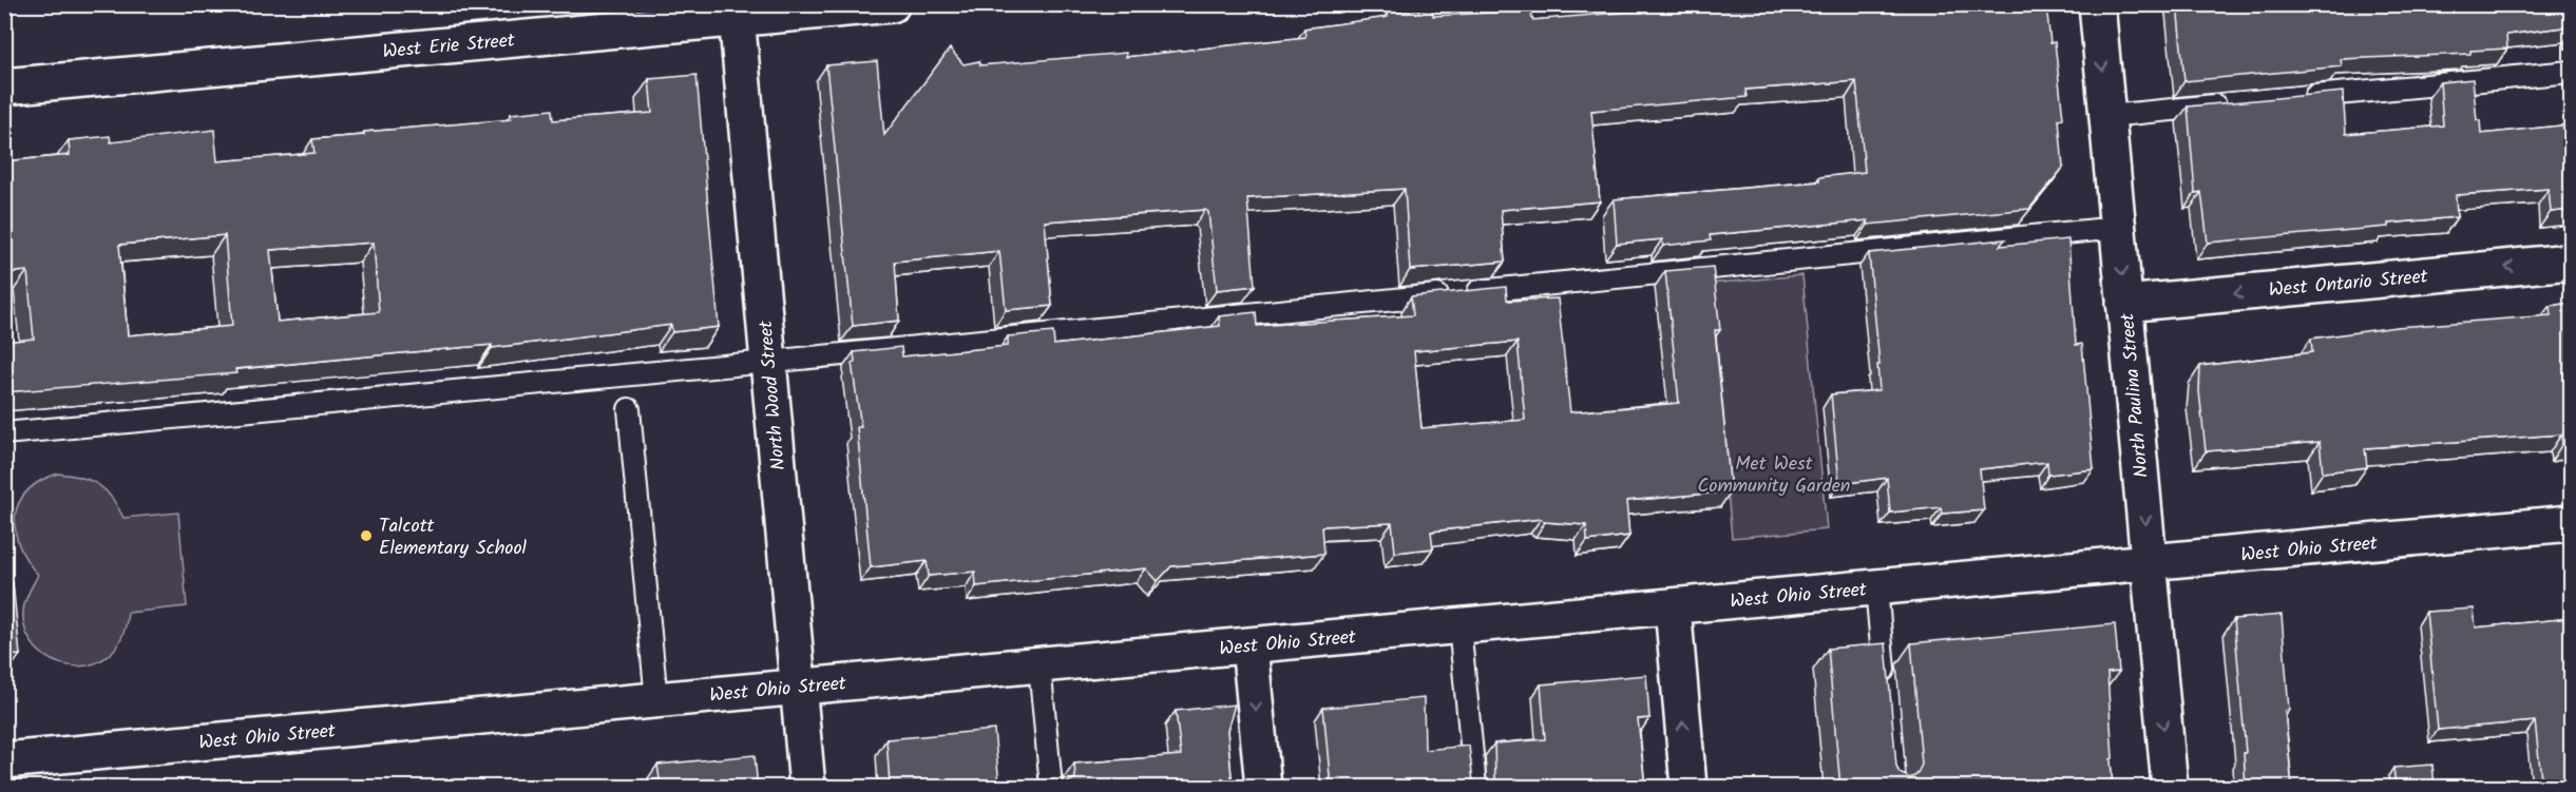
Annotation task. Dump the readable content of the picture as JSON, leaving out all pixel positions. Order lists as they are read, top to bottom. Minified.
{"streets":{"street":["West Erie Street","West Ontario Street","North Wood Street","North Paulina Street","West Ohio Street"]},"crossings":[["West Erie Street","North Wood Street"],["West Ontario Street","North Paulina Street"],["North Wood Street","West Ohio Street"],["North Paulina Street","West Ohio Street"]],"one_way":["West Ontario Street","North Paulina Street"],"parks":["Met West Community Garden"],"places":["Talcott Elementary School"]}
